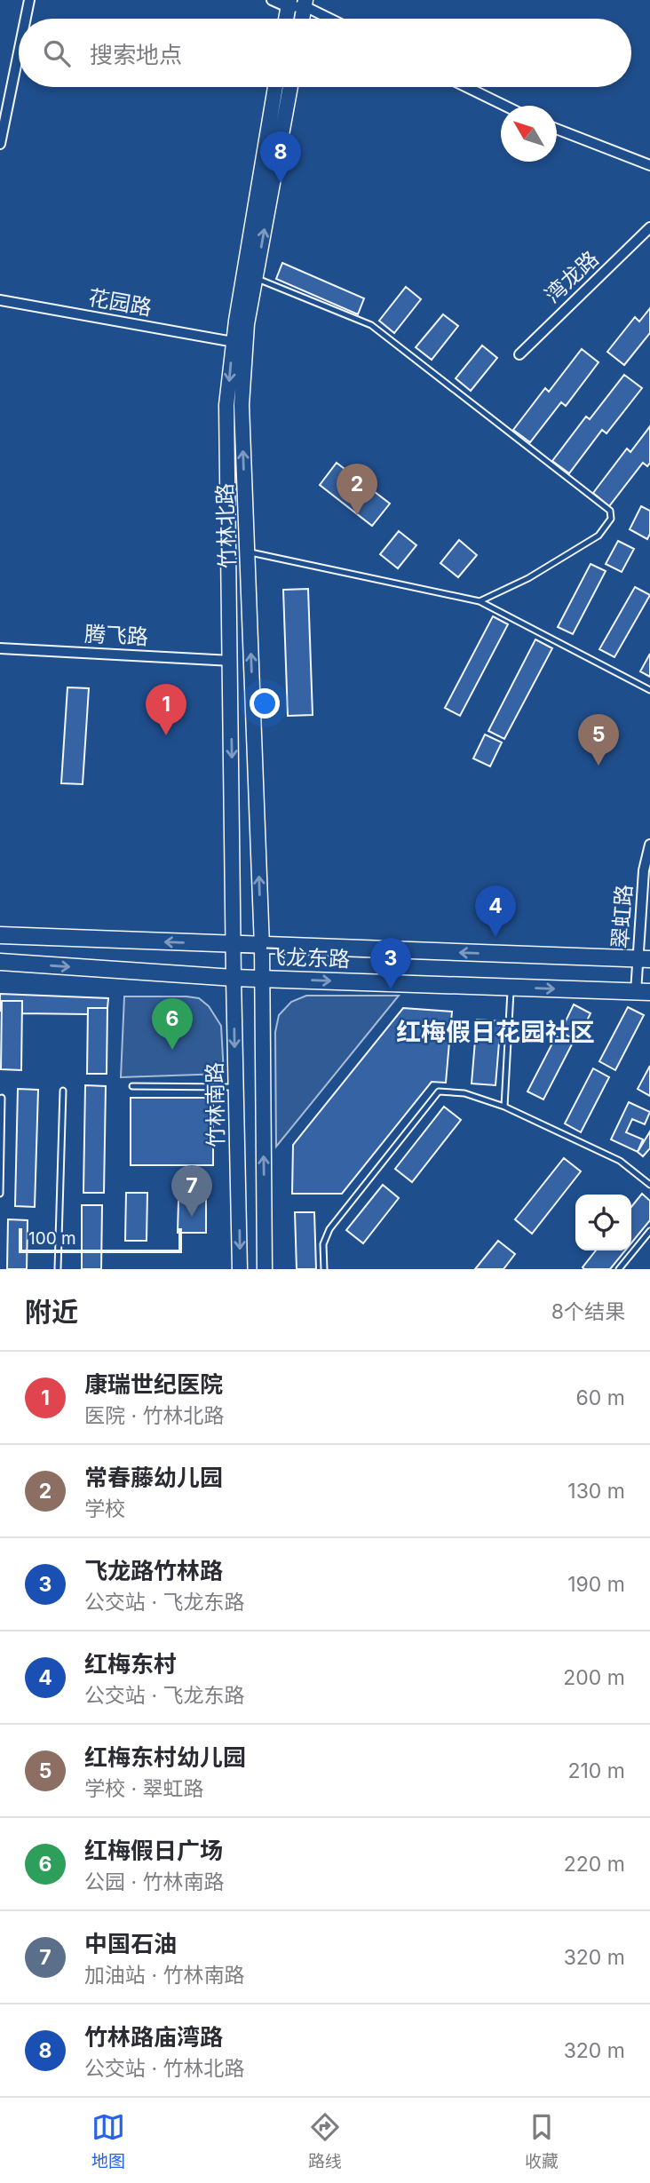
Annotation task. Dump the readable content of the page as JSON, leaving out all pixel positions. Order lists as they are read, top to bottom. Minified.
{"streets":{"main road":["竹林北路","飞龙东路","竹林南路"],"street":["湾龙路","花园路","腾飞路","翠虹路"]},"crossings":[["花园路","竹林北路"],["竹林北路","腾飞路"],["竹林北路","飞龙东路"],["竹林北路","竹林南路"],["翠虹路","飞龙东路"],["飞龙东路","竹林南路"]],"districts":["红梅假日花园社区"],"scale_bar":"100 m","north":"top left","page":{"search":"搜索地点","pins":["8","2","1","5","4","3","6","7"],"scale":"100 m","heading":["附近","8个结果"],"list":[{"mark":"1","name":"康瑞世纪医院","note":"医院 · 竹林北路","value":"60 m"},{"mark":"2","name":"常春藤幼儿园","note":"学校","value":"130 m"},{"mark":"3","name":"飞龙路竹林路","note":"公交站 · 飞龙东路","value":"190 m"},{"mark":"4","name":"红梅东村","note":"公交站 · 飞龙东路","value":"200 m"},{"mark":"5","name":"红梅东村幼儿园","note":"学校 · 翠虹路","value":"210 m"},{"mark":"6","name":"红梅假日广场","note":"公园 · 竹林南路","value":"220 m"},{"mark":"7","name":"中国石油","note":"加油站 · 竹林南路","value":"320 m"},{"mark":"8","name":"竹林路庙湾路","note":"公交站 · 竹林北路","value":"320 m"}],"nav":["地图","路线","收藏"]}}
